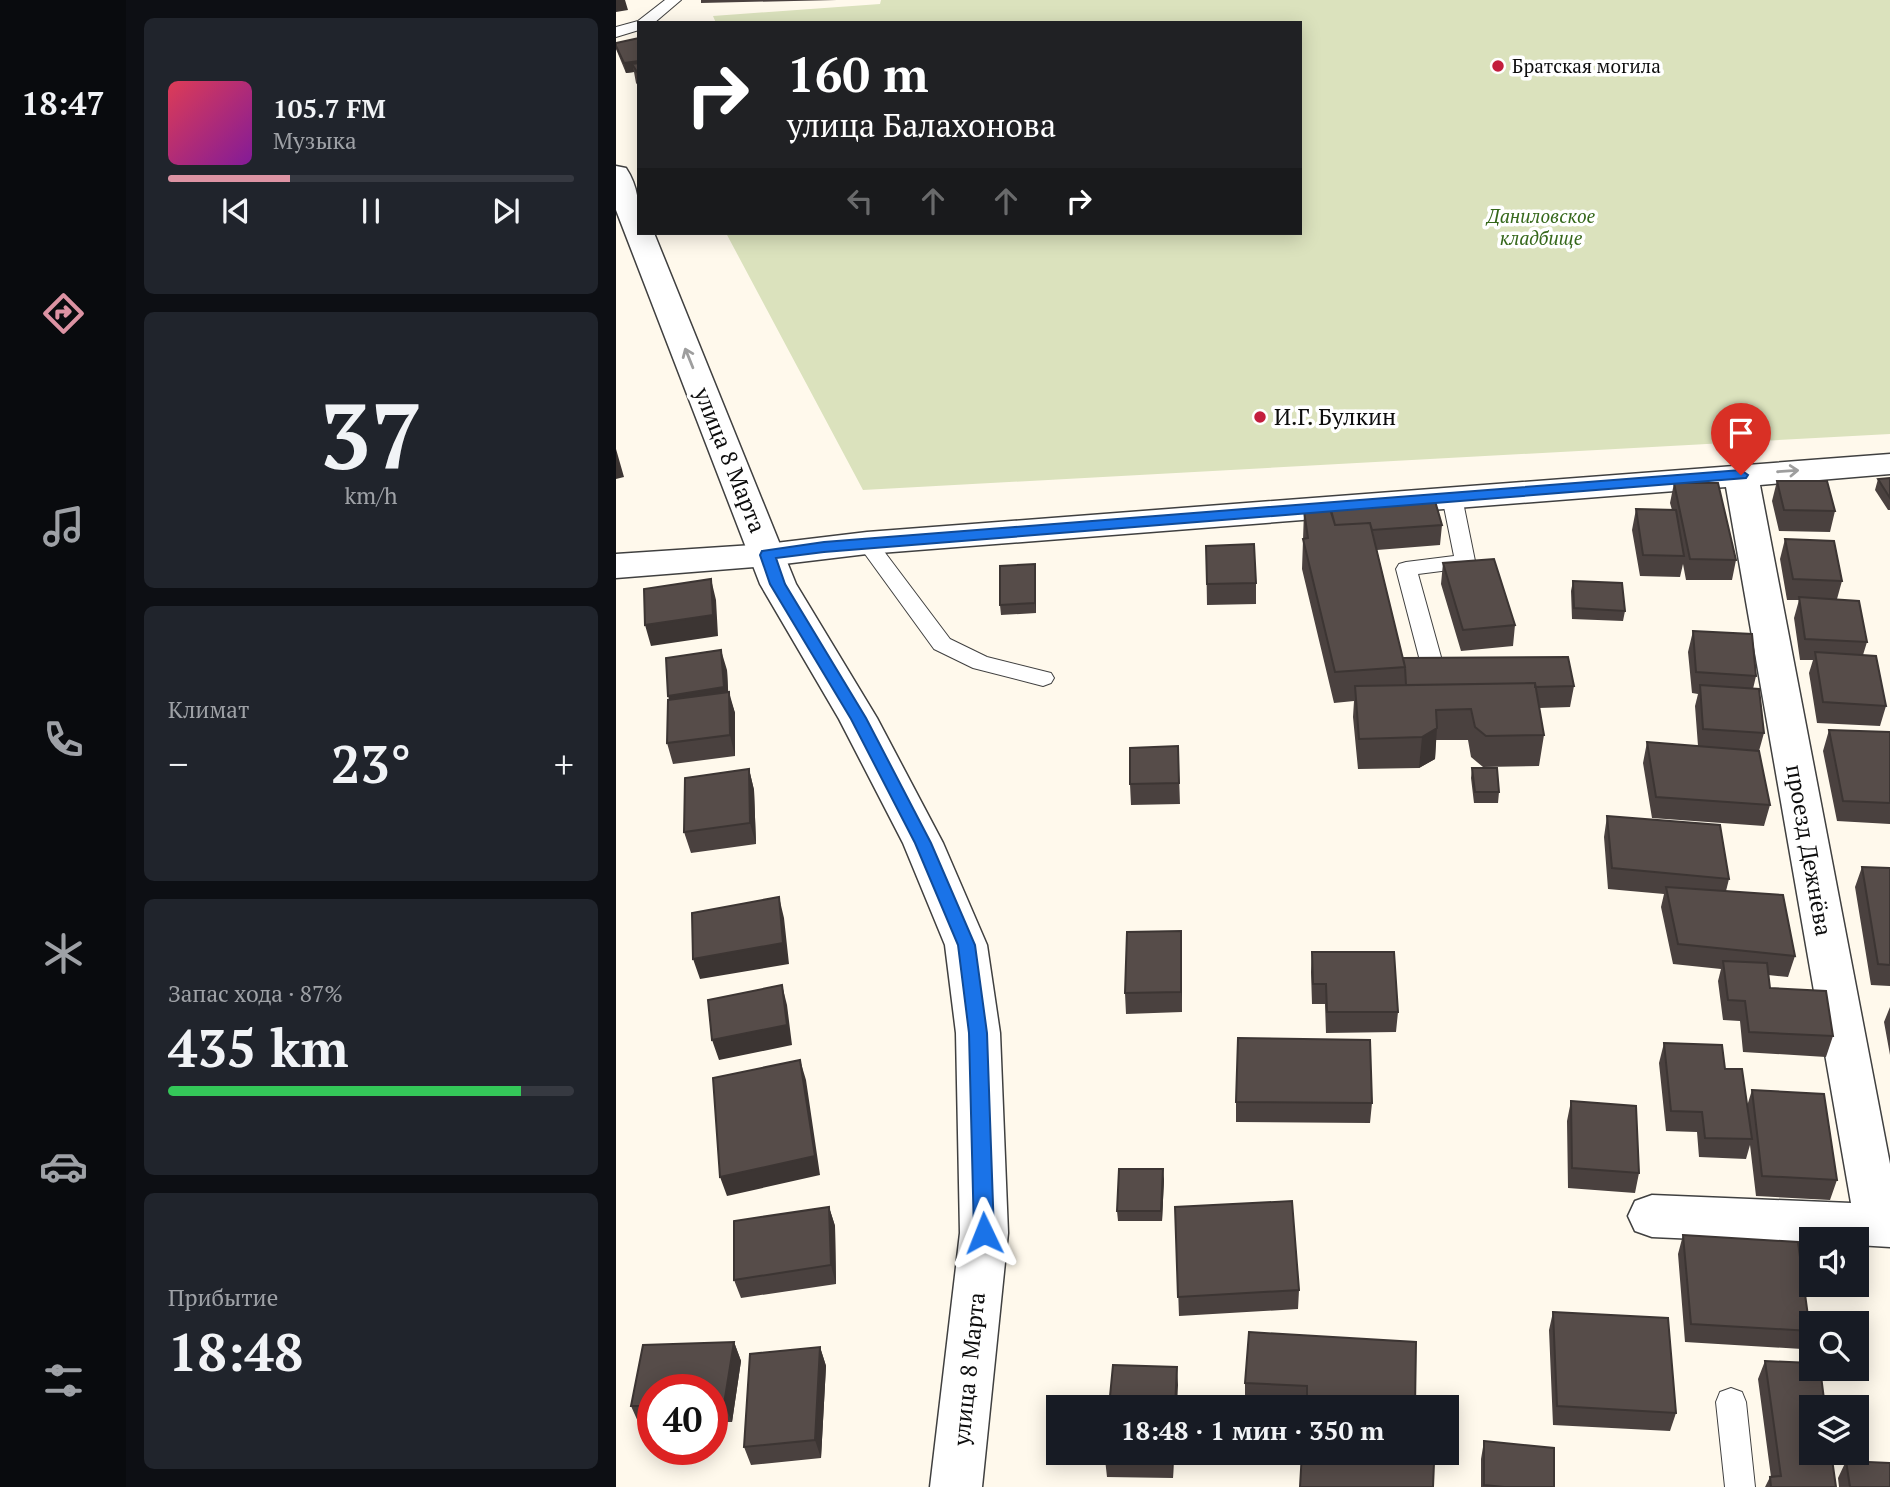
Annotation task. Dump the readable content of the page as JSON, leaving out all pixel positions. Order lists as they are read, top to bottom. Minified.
{"streets":{"street":["улица 8 Марта","проезд Дежнёва"]},"parks":["Даниловское кладбище"],"places":["Братская могила","И.Г. Булкин"],"page":{"tabs":"18:47","turn":["160 m","улица Балахонова"],"song":["105.7 FM","Музыка"],"tile":[["37","km/h"],"Климат",["Запас хода · 87%","435 km"],["Прибытие","18:48"]],"heat":["−","23°","+"],"limit":"40","trip":"18:48 · 1 мин · 350 m"}}
